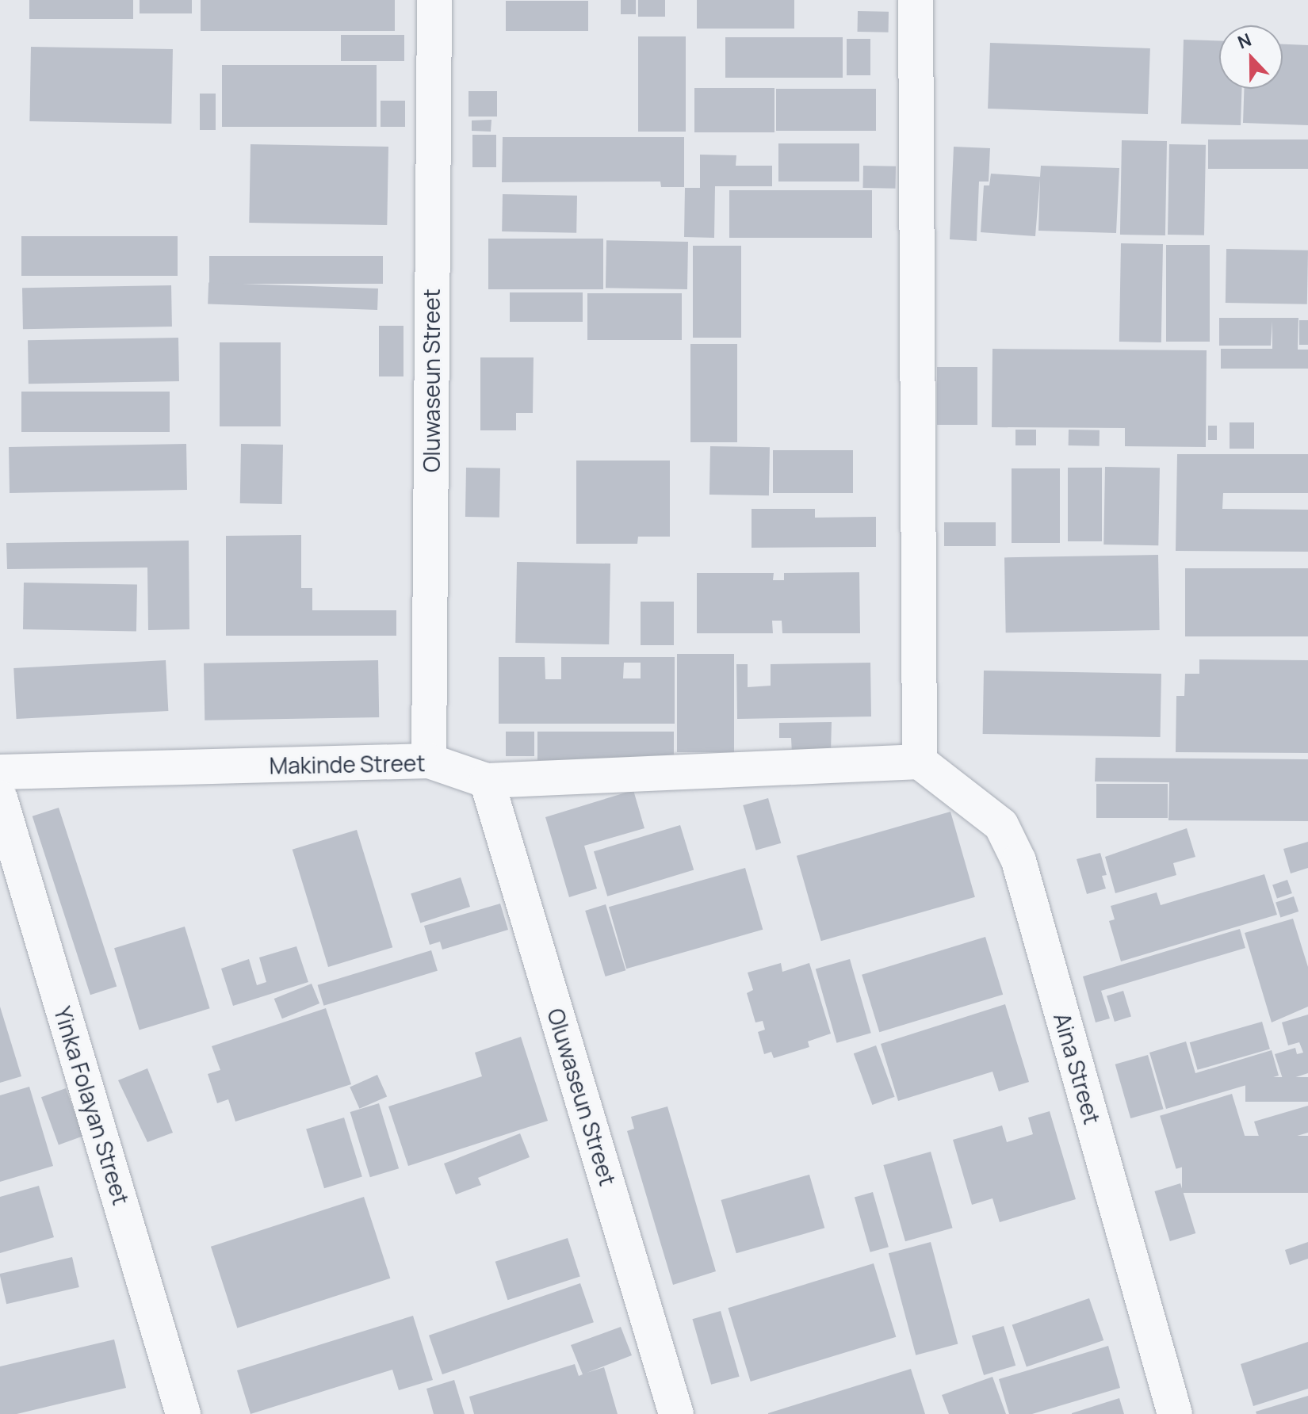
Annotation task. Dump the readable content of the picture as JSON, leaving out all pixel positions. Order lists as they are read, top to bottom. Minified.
{"streets":{"street":["Oluwaseun Street","Makinde Street","Aina Street","Yinka Folayan Street"]},"crossings":[["Oluwaseun Street","Makinde Street"],["Makinde Street","Aina Street"]],"north":"top"}
